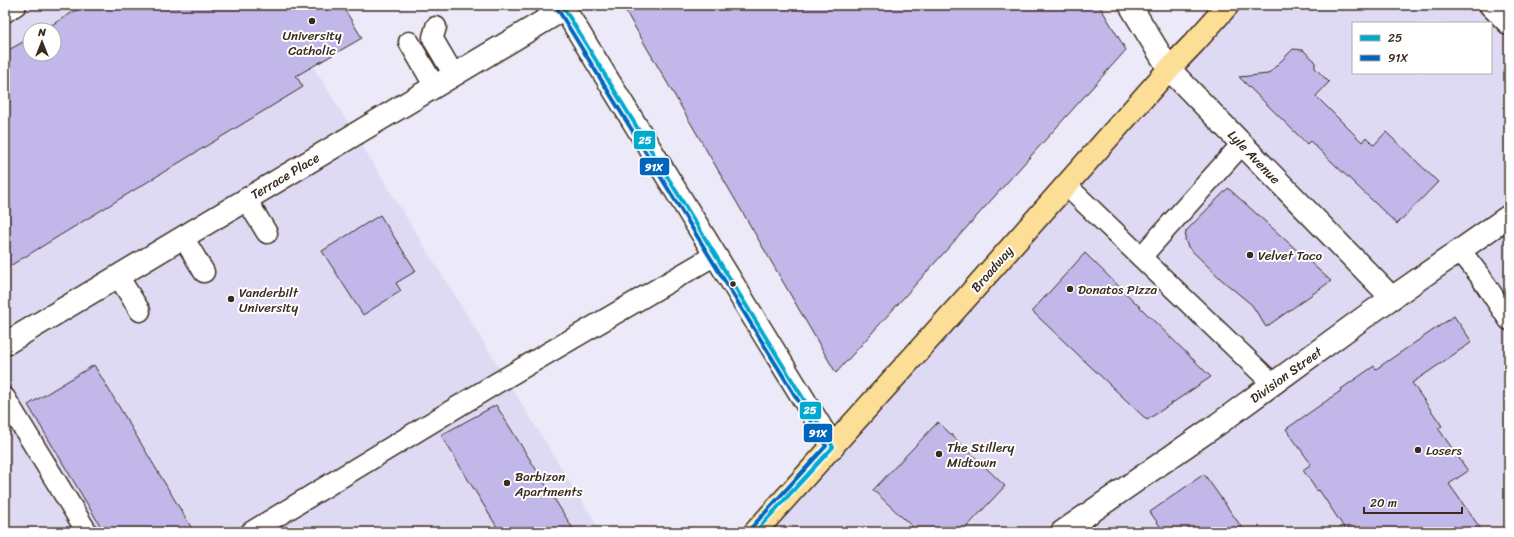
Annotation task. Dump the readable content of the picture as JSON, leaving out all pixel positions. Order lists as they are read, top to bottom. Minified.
{"streets":{"main road":["Lyle Avenue","Terrace Place","Broadway","Division Street"]},"crossings":[["Lyle Avenue","Broadway"],["Lyle Avenue","Division Street"]],"places":["University Catholic","Velvet Taco","Donatos Pizza","Vanderbilt University","Losers","The Stillery Midtown","Barbizon Apartments"],"lines":["transit line 25","transit line 91X"],"legend":["25","91X"],"scale_bar":"20 m","north":"top"}
